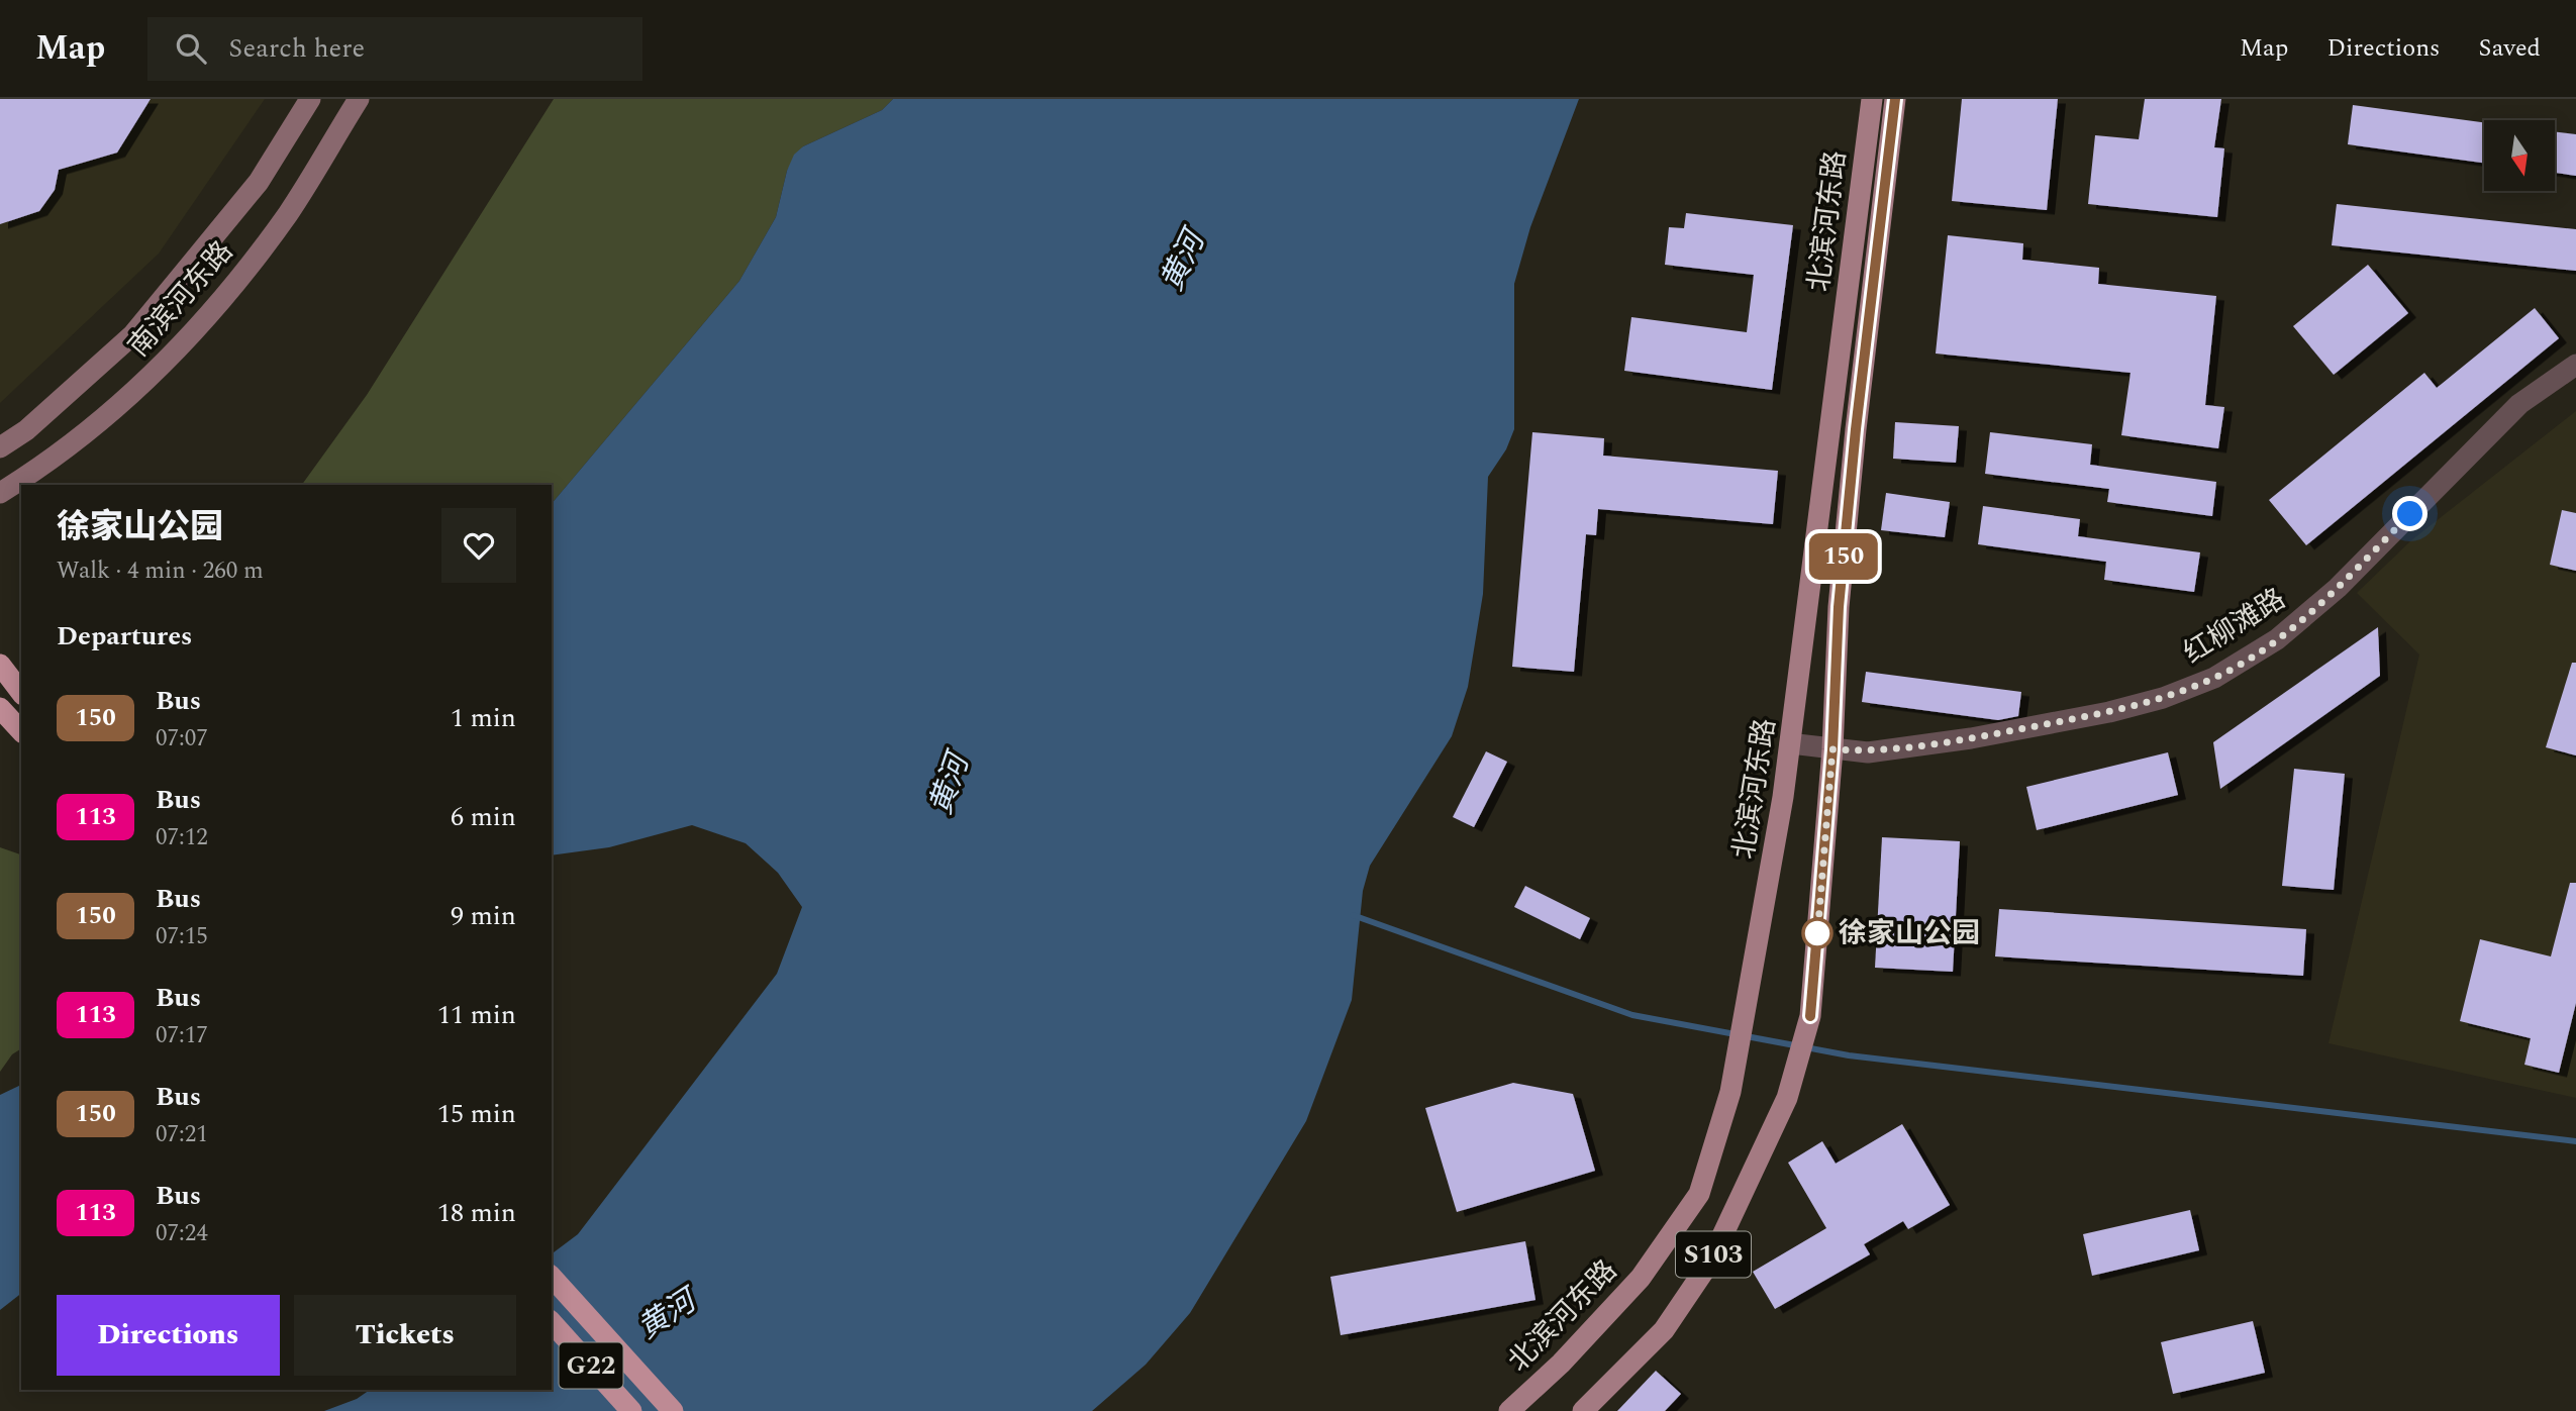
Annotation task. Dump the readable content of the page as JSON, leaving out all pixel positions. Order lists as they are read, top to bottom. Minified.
{"streets":{"highway":["G22"],"main road":["北滨河东路","南滨河东路","S103"],"street":["红柳滩路"]},"crossings":[["北滨河东路","红柳滩路"]],"water":["黄河"],"places":["徐家山公园"],"lines":["bus line 150"],"north":"bottom","page":{"header":"Map","search":"Search here","nav":["Map","Directions","Saved"],"on_map":"150","heading":[["徐家山公园","Walk · 4 min · 260 m"],"Departures"],"list":[{"mark":"150","name":"Bus","note":"07:07","value":"1 min"},{"mark":"113","name":"Bus","note":"07:12","value":"6 min"},{"mark":"150","name":"Bus","note":"07:15","value":"9 min"},{"mark":"113","name":"Bus","note":"07:17","value":"11 min"},{"mark":"150","name":"Bus","note":"07:21","value":"15 min"},{"mark":"113","name":"Bus","note":"07:24","value":"18 min"}],"buttons":["Directions","Tickets"]}}
